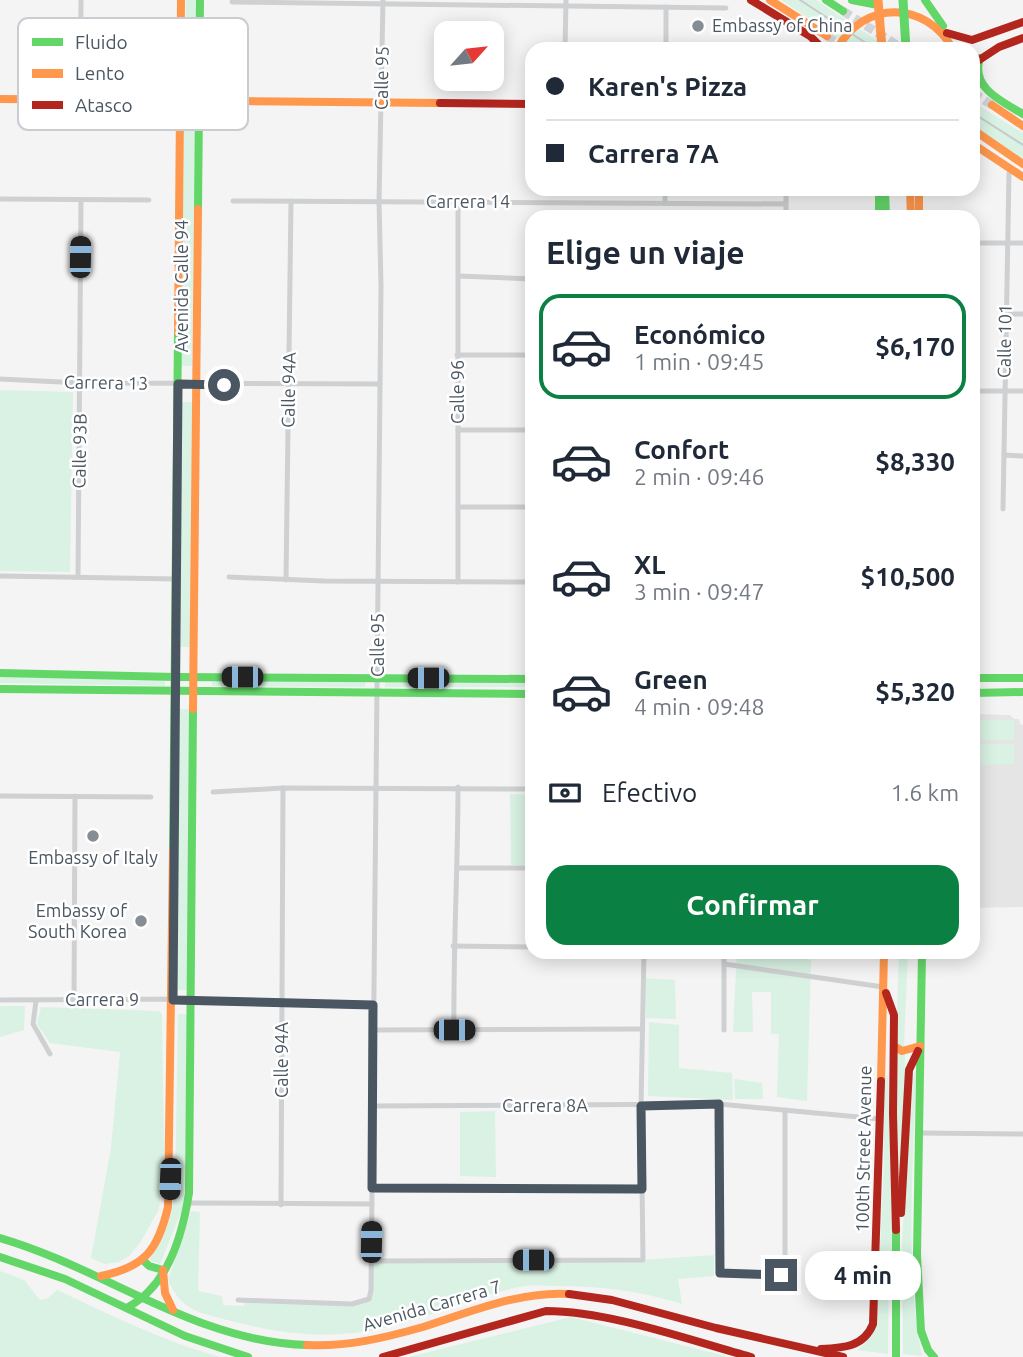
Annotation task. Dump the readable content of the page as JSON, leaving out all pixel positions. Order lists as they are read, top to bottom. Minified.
{"streets":{"main road":["Avenida Calle 94","100th Street Avenue","Avenida Carrera 7"],"street":["Calle 95","Carrera 14","Calle 101","Carrera 13","Calle 94A","Calle 96","Calle 93B","Carrera 9","Carrera 8A"]},"crossings":[["Calle 95","Carrera 14"],["Calle 95","Carrera 13"],["Calle 95","Carrera 9"],["Calle 95","Carrera 8A"],["Carrera 14","Calle 94A"],["Carrera 14","Calle 96"],["Avenida Calle 94","Carrera 13"],["Avenida Calle 94","Carrera 9"],["Avenida Calle 94","Avenida Carrera 7"],["Carrera 13","Calle 94A"],["Carrera 13","Calle 93B"],["Calle 94A","Carrera 9"],["Carrera 8A","100th Street Avenue"],["100th Street Avenue","Avenida Carrera 7"]],"places":["Embassy of China","Embassy of Italy","Embassy of South Korea"],"legend":["Fluido","Lento","Atasco"],"north":"top right","page":{"banner":["Karen's Pizza","Carrera 7A"],"heading":"Elige un viaje","list":[{"name":"Económico","note":"1 min · 09:45","value":"$6,170"},{"name":"Confort","note":"2 min · 09:46","value":"$8,330"},{"name":"XL","note":"3 min · 09:47","value":"$10,500"},{"name":"Green","note":"4 min · 09:48","value":"$5,320"}],"pay":["Efectivo","1.6 km"],"buttons":"Confirmar","bubble":"4 min"}}
